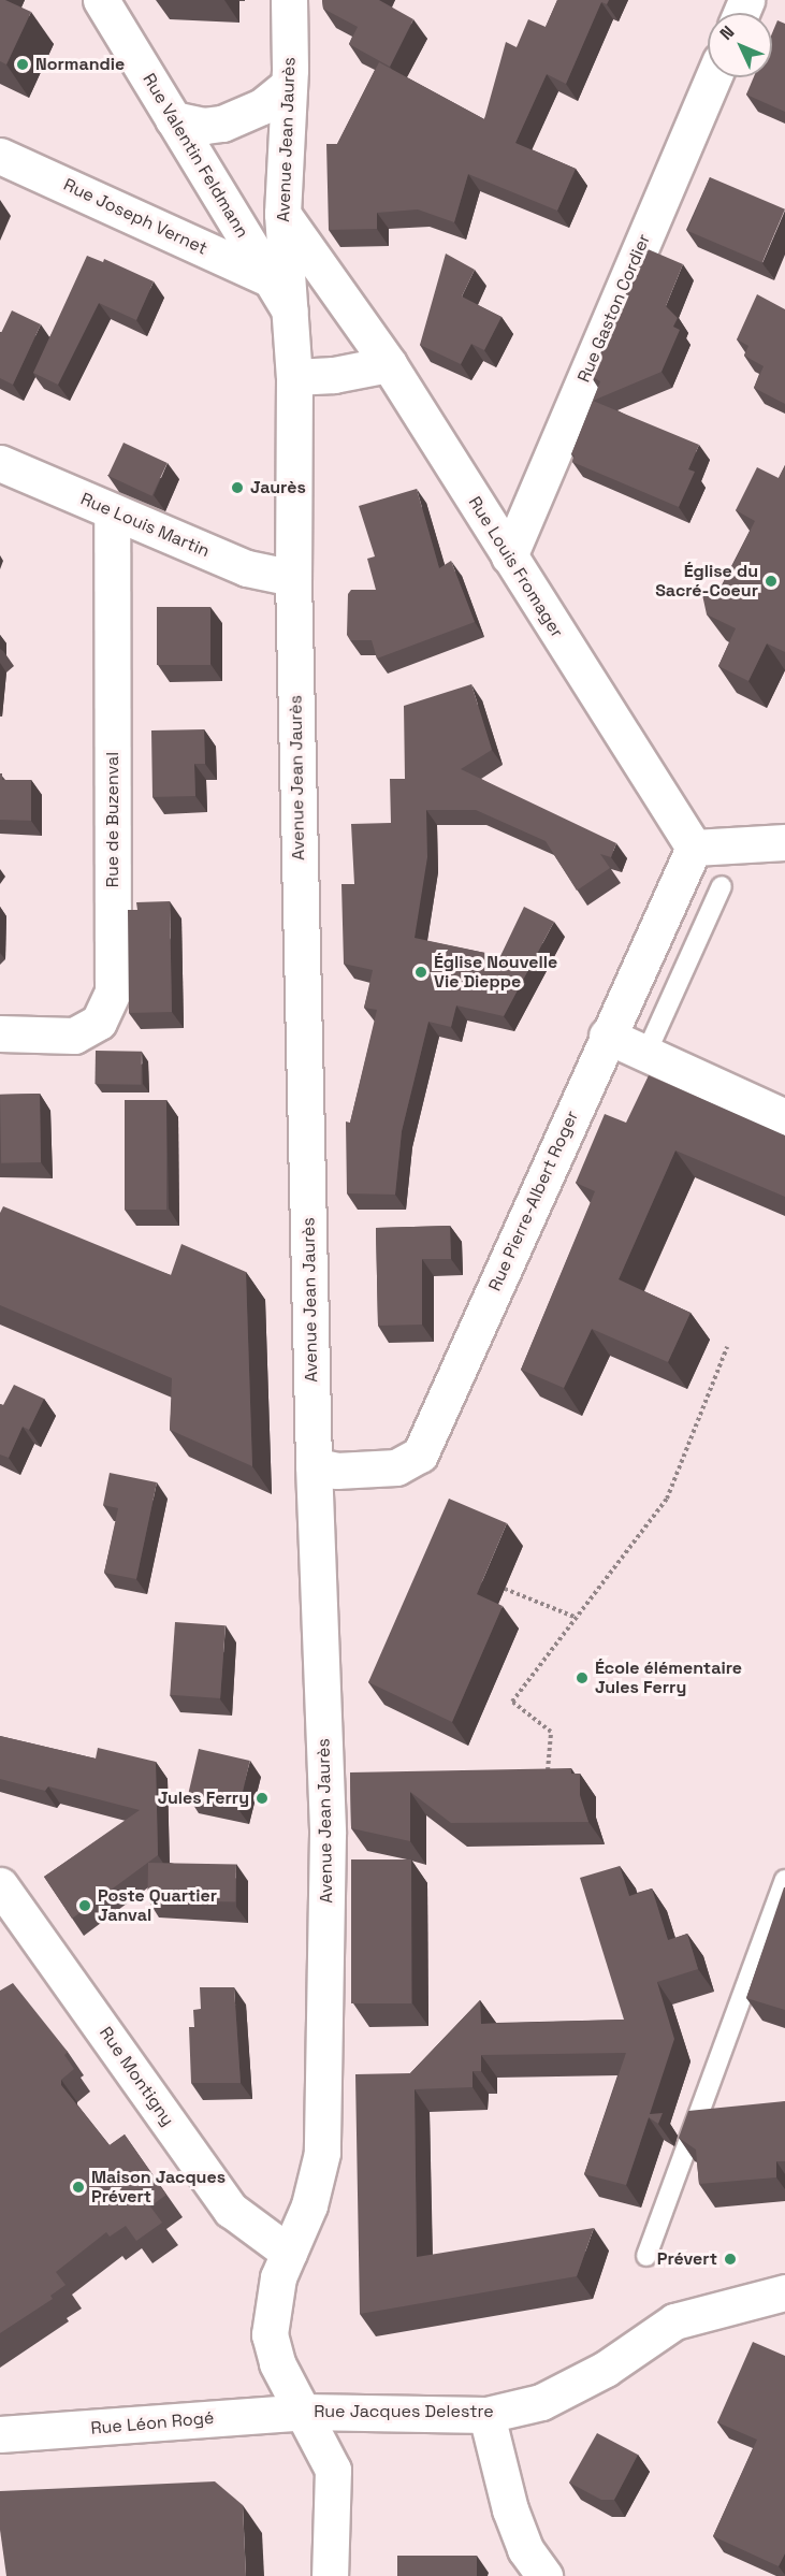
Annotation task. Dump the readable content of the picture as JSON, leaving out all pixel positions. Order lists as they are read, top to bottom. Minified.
{"streets":{"street":["Avenue Jean Jaurès","Rue Valentin Feldmann","Rue Joseph Vernet","Rue Gaston Cordier","Rue Louis Martin","Rue Louis Fromager","Rue de Buzenval","Rue Pierre-Albert Roger","Rue Montigny","Rue Jacques Delestre","Rue Léon Rogé"]},"crossings":[["Avenue Jean Jaurès","Rue Valentin Feldmann"],["Avenue Jean Jaurès","Rue Louis Martin"],["Avenue Jean Jaurès","Rue Louis Fromager"],["Avenue Jean Jaurès","Rue Pierre-Albert Roger"],["Avenue Jean Jaurès","Rue Montigny"],["Avenue Jean Jaurès","Rue Jacques Delestre"],["Avenue Jean Jaurès","Rue Léon Rogé"],["Rue Valentin Feldmann","Rue Joseph Vernet"],["Rue Gaston Cordier","Rue Louis Fromager"],["Rue Louis Martin","Rue de Buzenval"],["Rue Louis Fromager","Rue Pierre-Albert Roger"],["Rue Jacques Delestre","Rue Léon Rogé"]],"places":["Normandie","Jaurès","Église du Sacré-Coeur","Église Nouvelle Vie Dieppe","École élémentaire Jules Ferry","Jules Ferry","Poste Quartier Janval","Maison Jacques Prévert","Prévert"],"north":"top left"}
